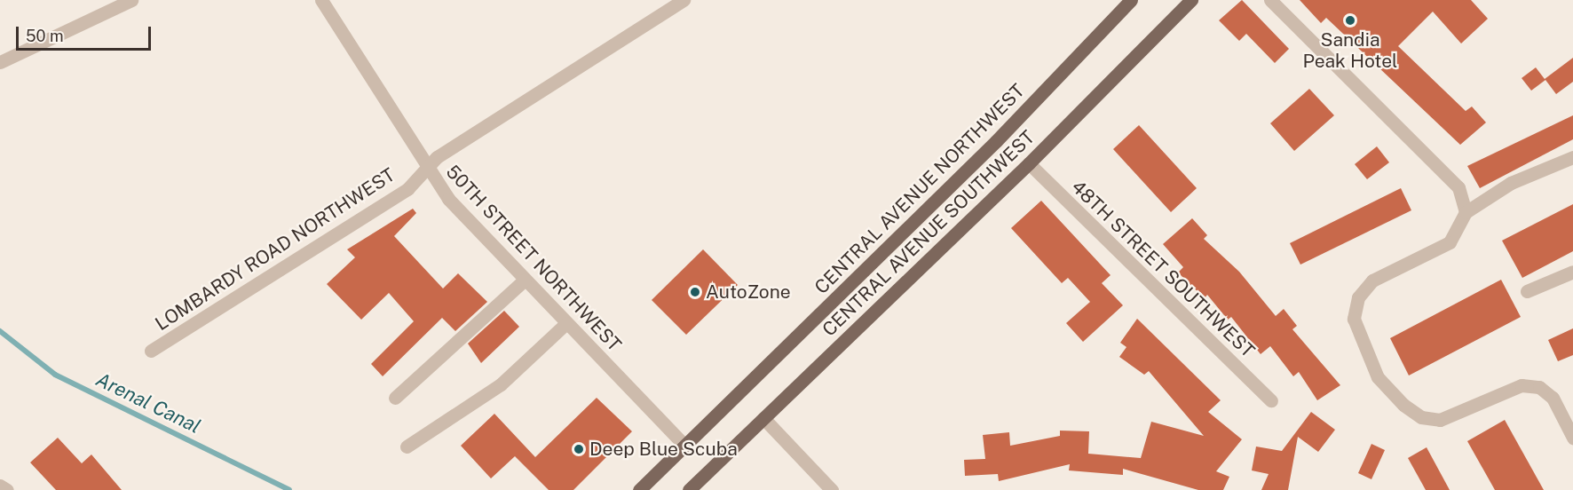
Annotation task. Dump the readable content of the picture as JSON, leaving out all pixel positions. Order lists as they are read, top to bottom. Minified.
{"streets":{"main road":["CENTRAL AVENUE NORTHWEST","CENTRAL AVENUE SOUTHWEST"],"street":["LOMBARDY ROAD NORTHWEST","50TH STREET NORTHWEST","48TH STREET SOUTHWEST"]},"crossings":[["CENTRAL AVENUE NORTHWEST","50TH STREET NORTHWEST"],["CENTRAL AVENUE SOUTHWEST","48TH STREET SOUTHWEST"],["LOMBARDY ROAD NORTHWEST","50TH STREET NORTHWEST"]],"water":["Arenal Canal"],"places":["Sandia Peak Hotel","AutoZone","Deep Blue Scuba"],"scale_bar":"50 m"}
